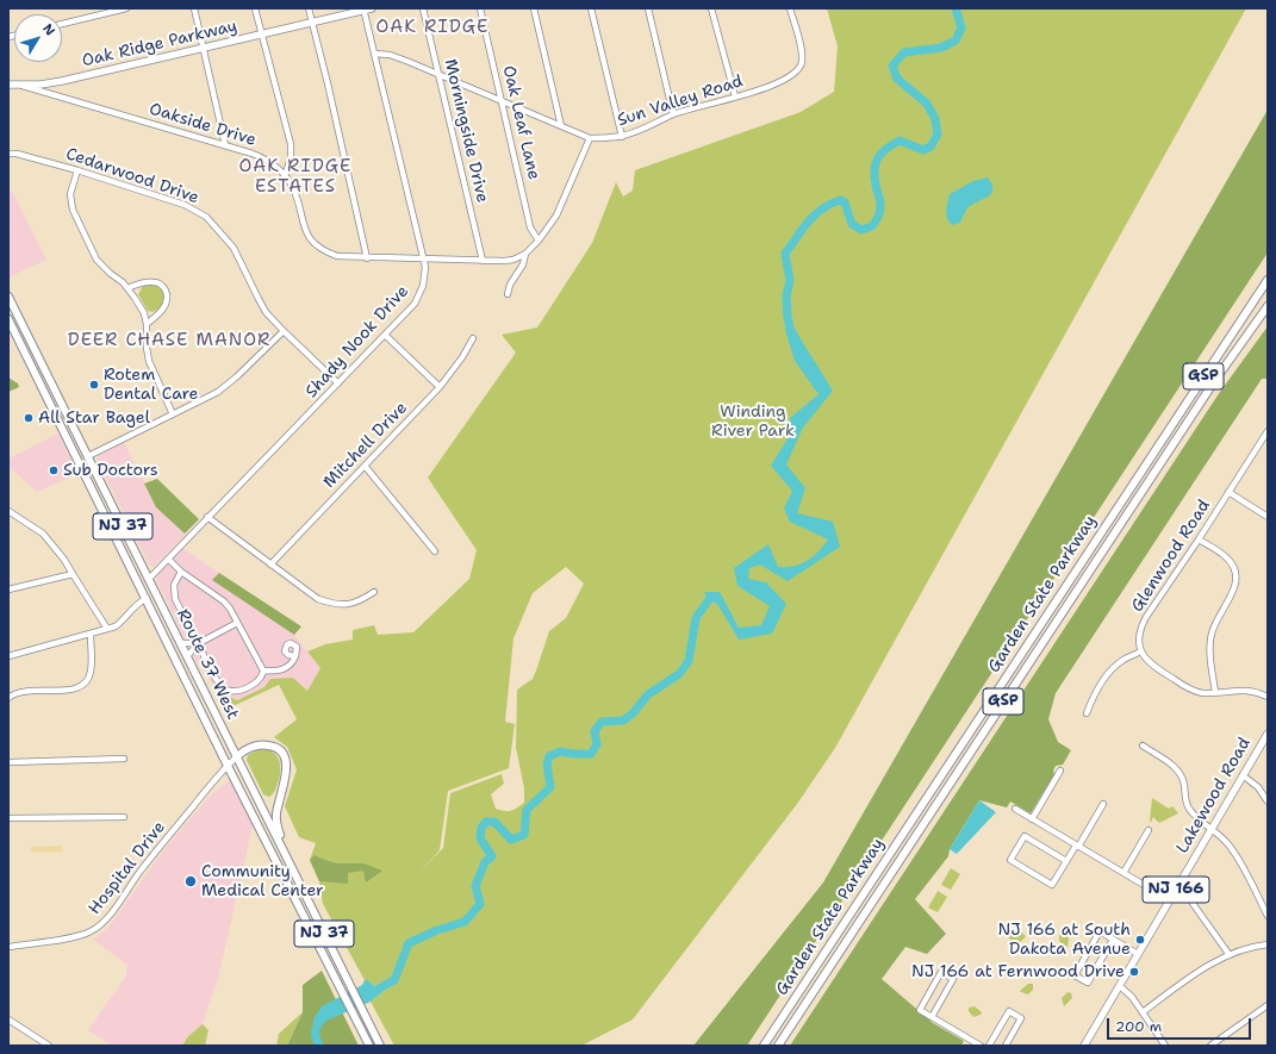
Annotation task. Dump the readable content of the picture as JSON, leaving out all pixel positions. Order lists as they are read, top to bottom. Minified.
{"streets":{"highway":["GSP","NJ 37","Garden State Parkway","Route 37 West"],"main road":["Oak Ridge Parkway","Lakewood Road","NJ 166"],"street":["Sun Valley Road","Oak Leaf Lane","Oakside Drive","Morningside Drive","Cedarwood Drive","Shady Nook Drive","Mitchell Drive","Glenwood Road","Hospital Drive"]},"crossings":[["Oak Ridge Parkway","Oakside Drive"],["Oak Ridge Parkway","Shady Nook Drive"],["Sun Valley Road","Oak Leaf Lane"],["Sun Valley Road","Morningside Drive"],["Sun Valley Road","Shady Nook Drive"],["Oakside Drive","Morningside Drive"],["Oakside Drive","Shady Nook Drive"],["Cedarwood Drive","Shady Nook Drive"],["Shady Nook Drive","Route 37 West"],["Route 37 West","Hospital Drive"]],"districts":["OAK RIDGE","OAK RIDGE ESTATES","DEER CHASE MANOR"],"parks":["Winding River Park"],"places":["Rotem Dental Care","All Star Bagel","Sub Doctors","Community Medical Center","NJ 166 at South Dakota Avenue","NJ 166 at Fernwood Drive"],"scale_bar":"200 m","north":"top right"}
